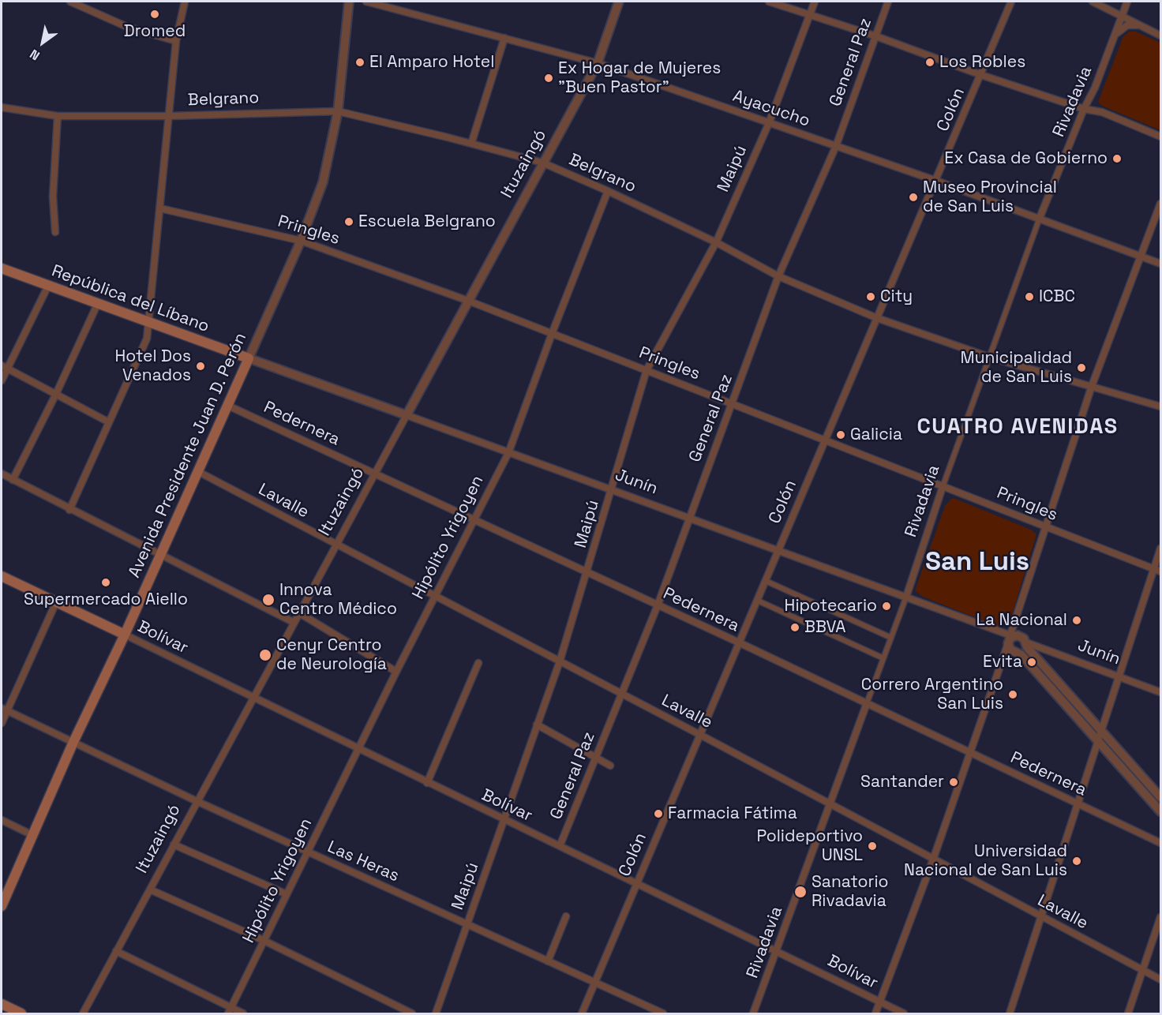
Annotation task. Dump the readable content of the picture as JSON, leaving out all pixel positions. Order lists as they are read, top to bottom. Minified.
{"streets":{"main road":["República del Líbano","Avenida Presidente Juan D. Perón"],"street":["General Paz","Belgrano","Rivadavia","Ayacucho","Colón","Ituzaingó","Maipú","Pringles","Pedernera","Junín","Lavalle","Hipólito Yrigoyen","Bolívar","Las Heras"]},"crossings":[["General Paz","Belgrano"],["General Paz","Ayacucho"],["General Paz","Pringles"],["General Paz","Pedernera"],["General Paz","Junín"],["General Paz","Lavalle"],["General Paz","Bolívar"],["Belgrano","Rivadavia"],["Belgrano","Colón"],["Belgrano","Ituzaingó"],["Belgrano","Maipú"],["Belgrano","Avenida Presidente Juan D. Perón"],["Belgrano","Hipólito Yrigoyen"],["Rivadavia","Ayacucho"],["Rivadavia","Pringles"],["Rivadavia","Pedernera"],["Rivadavia","Junín"],["Rivadavia","Lavalle"],["Rivadavia","Bolívar"],["Ayacucho","Colón"],["Ayacucho","Ituzaingó"],["Ayacucho","Maipú"],["Colón","Pringles"],["Colón","Pedernera"],["Colón","Junín"],["Colón","Lavalle"],["Colón","Bolívar"],["Colón","Las Heras"],["Ituzaingó","Pringles"],["Ituzaingó","Pedernera"],["Ituzaingó","Junín"],["Ituzaingó","Lavalle"],["Ituzaingó","Bolívar"],["Ituzaingó","Las Heras"],["Maipú","Pringles"],["Maipú","Pedernera"],["Maipú","Junín"],["Maipú","Lavalle"],["Maipú","Bolívar"],["Maipú","Las Heras"],["Pringles","Avenida Presidente Juan D. Perón"],["Pringles","Hipólito Yrigoyen"],["República del Líbano","Avenida Presidente Juan D. Perón"],["República del Líbano","Junín"],["Pedernera","Avenida Presidente Juan D. Perón"],["Pedernera","Hipólito Yrigoyen"],["Avenida Presidente Juan D. Perón","Junín"],["Avenida Presidente Juan D. Perón","Lavalle"],["Avenida Presidente Juan D. Perón","Bolívar"],["Avenida Presidente Juan D. Perón","Las Heras"],["Junín","Hipólito Yrigoyen"],["Lavalle","Hipólito Yrigoyen"],["Hipólito Yrigoyen","Bolívar"],["Hipólito Yrigoyen","Las Heras"]],"districts":["CUATRO AVENIDAS","San Luis"],"places":["Dromed","El Amparo Hotel","Los Robles","Ex Hogar de Mujeres \"Buen Pastor\"","Ex Casa de Gobierno","Museo Provincial de San Luis","Escuela Belgrano","City","ICBC","Hotel Dos Venados","Municipalidad de San Luis","Galicia","Supermercado Aiello","Innova Centro Médico","Hipotecario","La Nacional","BBVA","Cenyr Centro de Neurología","Evita","Correro Argentino San Luis","Santander","Farmacia Fátima","Polideportivo UNSL","Universidad Nacional de San Luis","Sanatorio Rivadavia"],"north":"bottom left"}
